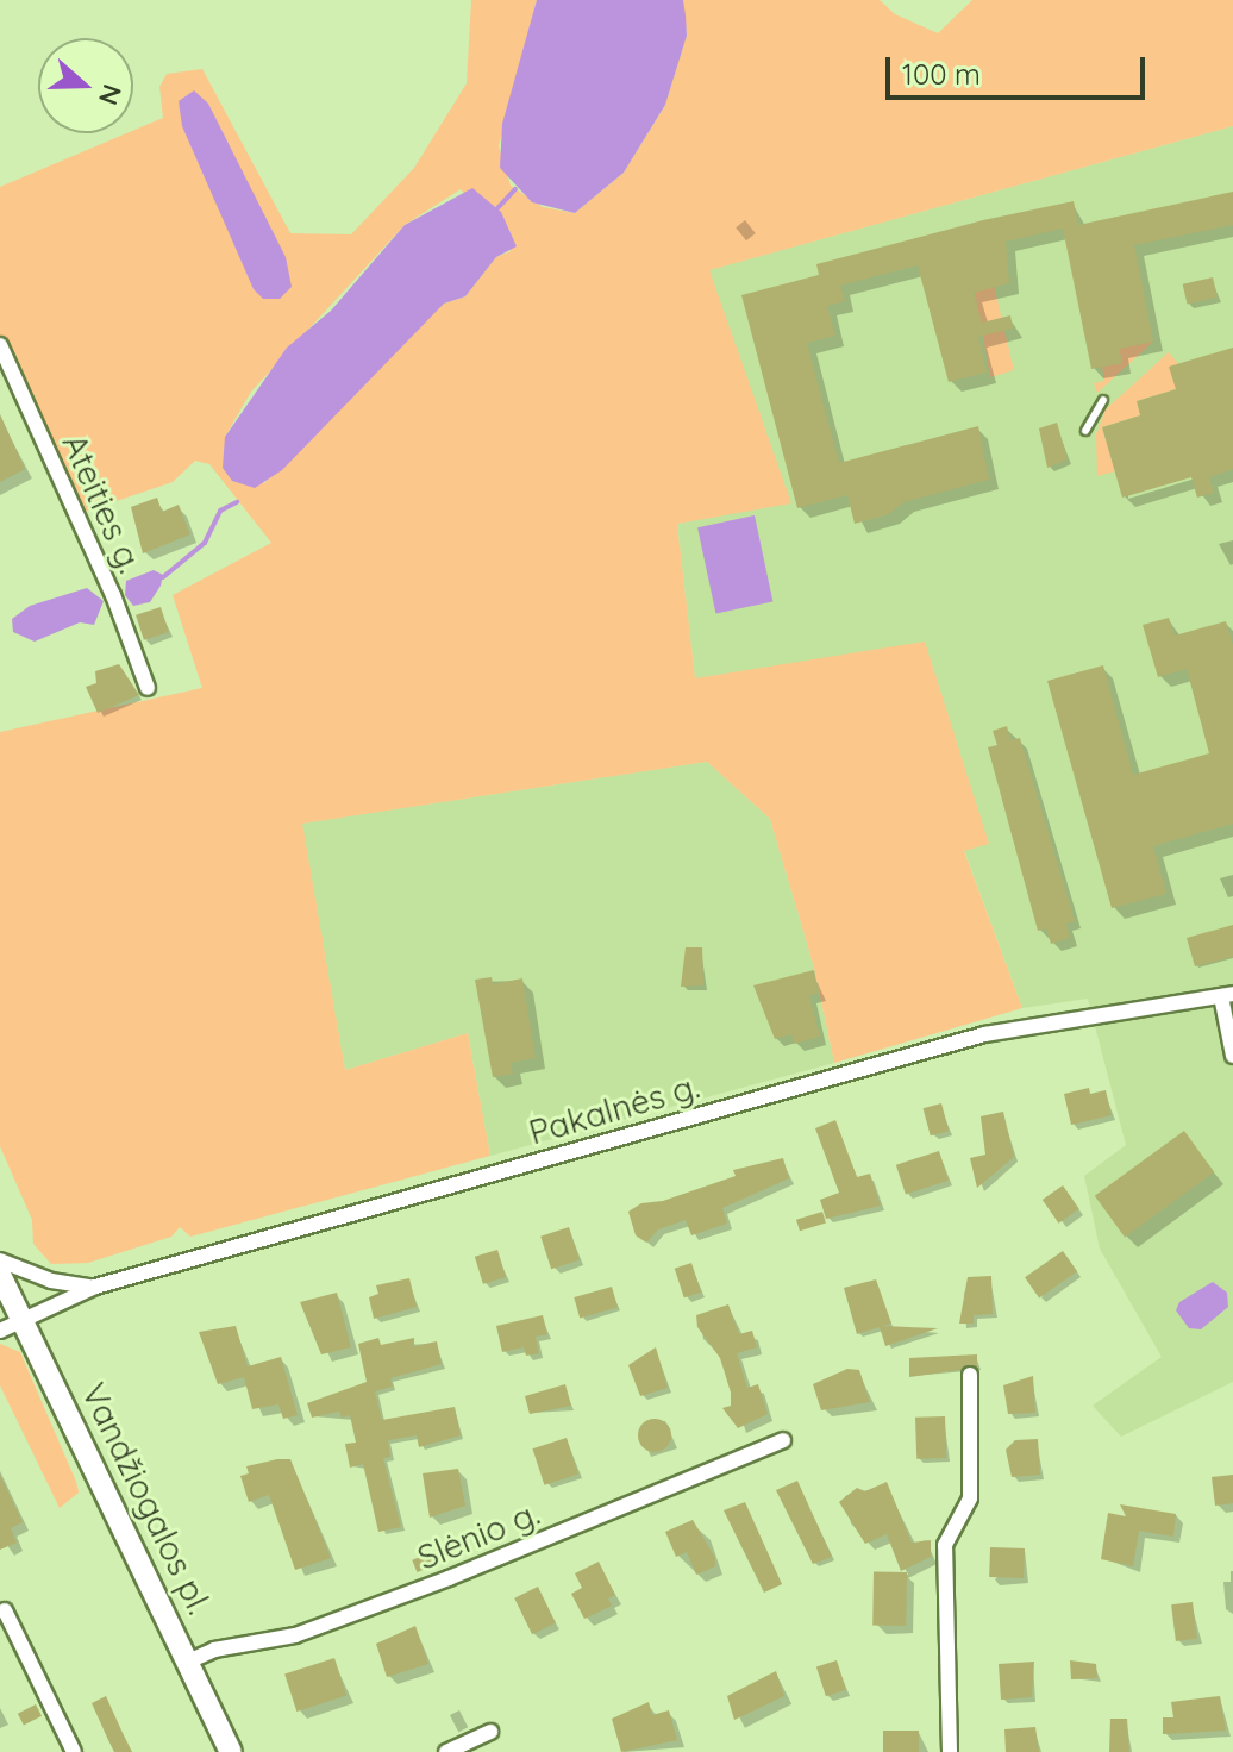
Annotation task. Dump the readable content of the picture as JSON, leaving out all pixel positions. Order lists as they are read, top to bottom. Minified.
{"streets":{"main road":["Vandžiogalos pl."],"street":["Ateities g.","Pakalnės g.","Slėnio g."]},"crossings":[["Pakalnės g.","Vandžiogalos pl."],["Vandžiogalos pl.","Slėnio g."]],"scale_bar":"100 m","north":"right"}
